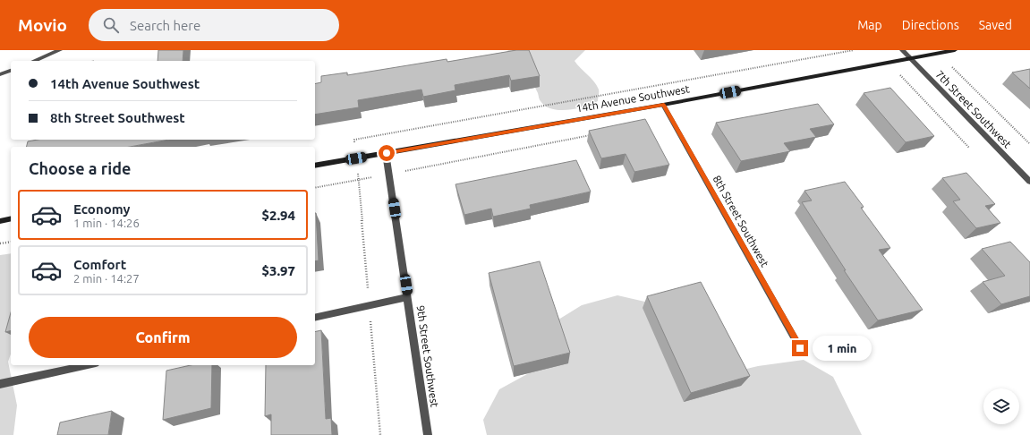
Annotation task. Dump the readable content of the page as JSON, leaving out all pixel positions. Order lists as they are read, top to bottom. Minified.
{"streets":{"street":["14th Avenue Southwest","7th Street Southwest","8th Street Southwest","9th Street Southwest"]},"crossings":[["14th Avenue Southwest","7th Street Southwest"],["14th Avenue Southwest","8th Street Southwest"],["14th Avenue Southwest","9th Street Southwest"]],"page":{"header":"Movio","search":"Search here","nav":["Map","Directions","Saved"],"banner":["14th Avenue Southwest","8th Street Southwest"],"heading":"Choose a ride","list":[{"name":"Economy","note":"1 min · 14:26","value":"$2.94"},{"name":"Comfort","note":"2 min · 14:27","value":"$3.97"}],"buttons":"Confirm","bubble":"1 min"}}
